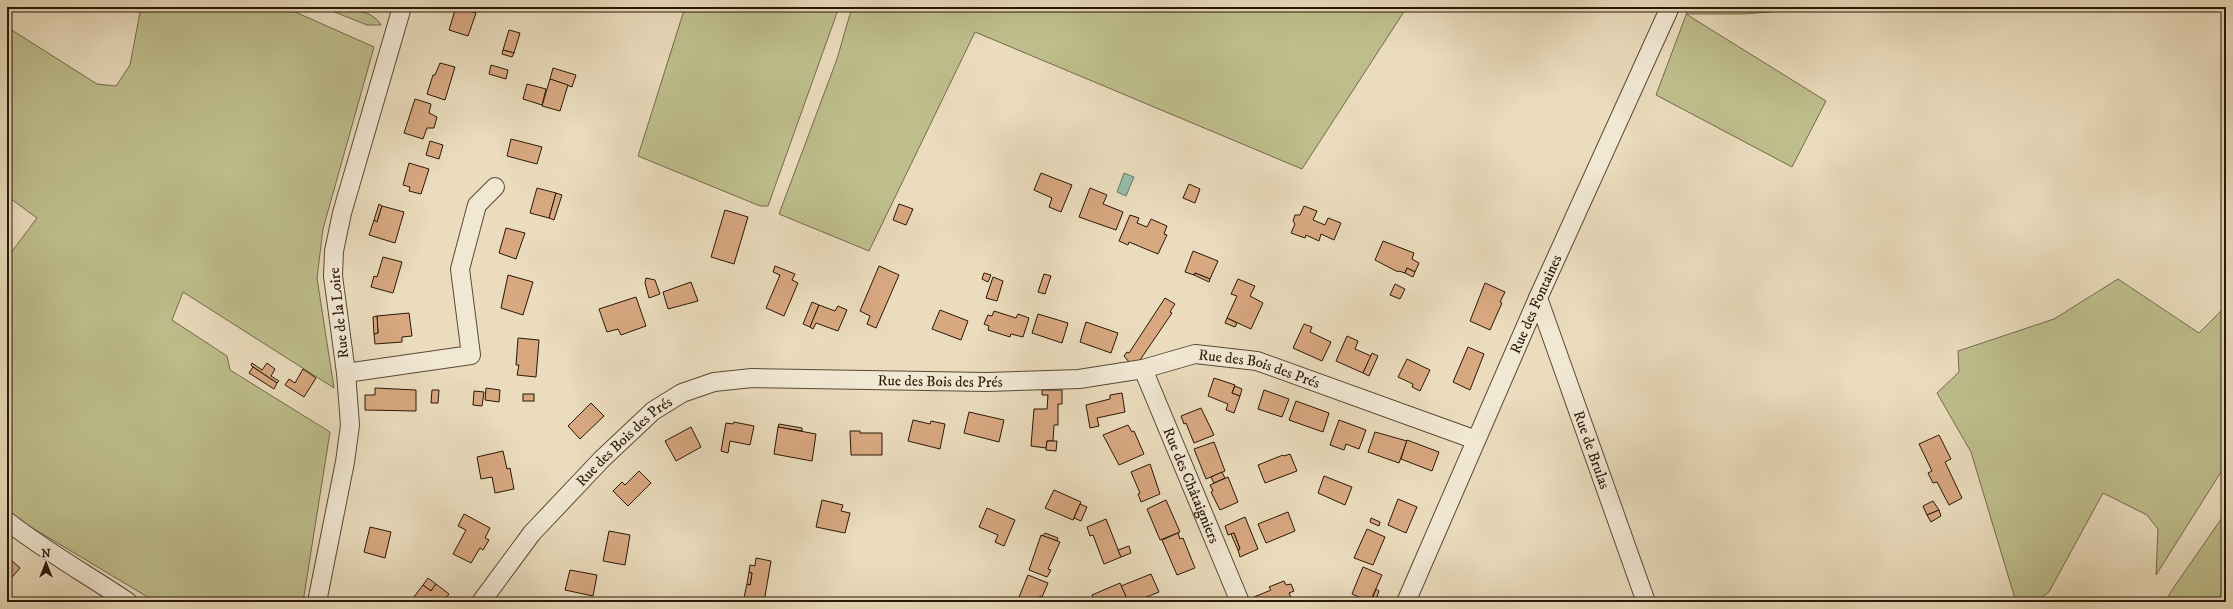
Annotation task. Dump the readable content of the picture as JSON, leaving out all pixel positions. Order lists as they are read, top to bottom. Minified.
{"streets":{"street":["Rue des Fontaines","Rue de la Loire","Rue des Bois des Prés","Rue de Brulas","Rue des Châtaigniers"]},"crossings":[["Rue des Fontaines","Rue des Bois des Prés"],["Rue des Fontaines","Rue de Brulas"],["Rue des Bois des Prés","Rue des Châtaigniers"]],"north":"top"}
